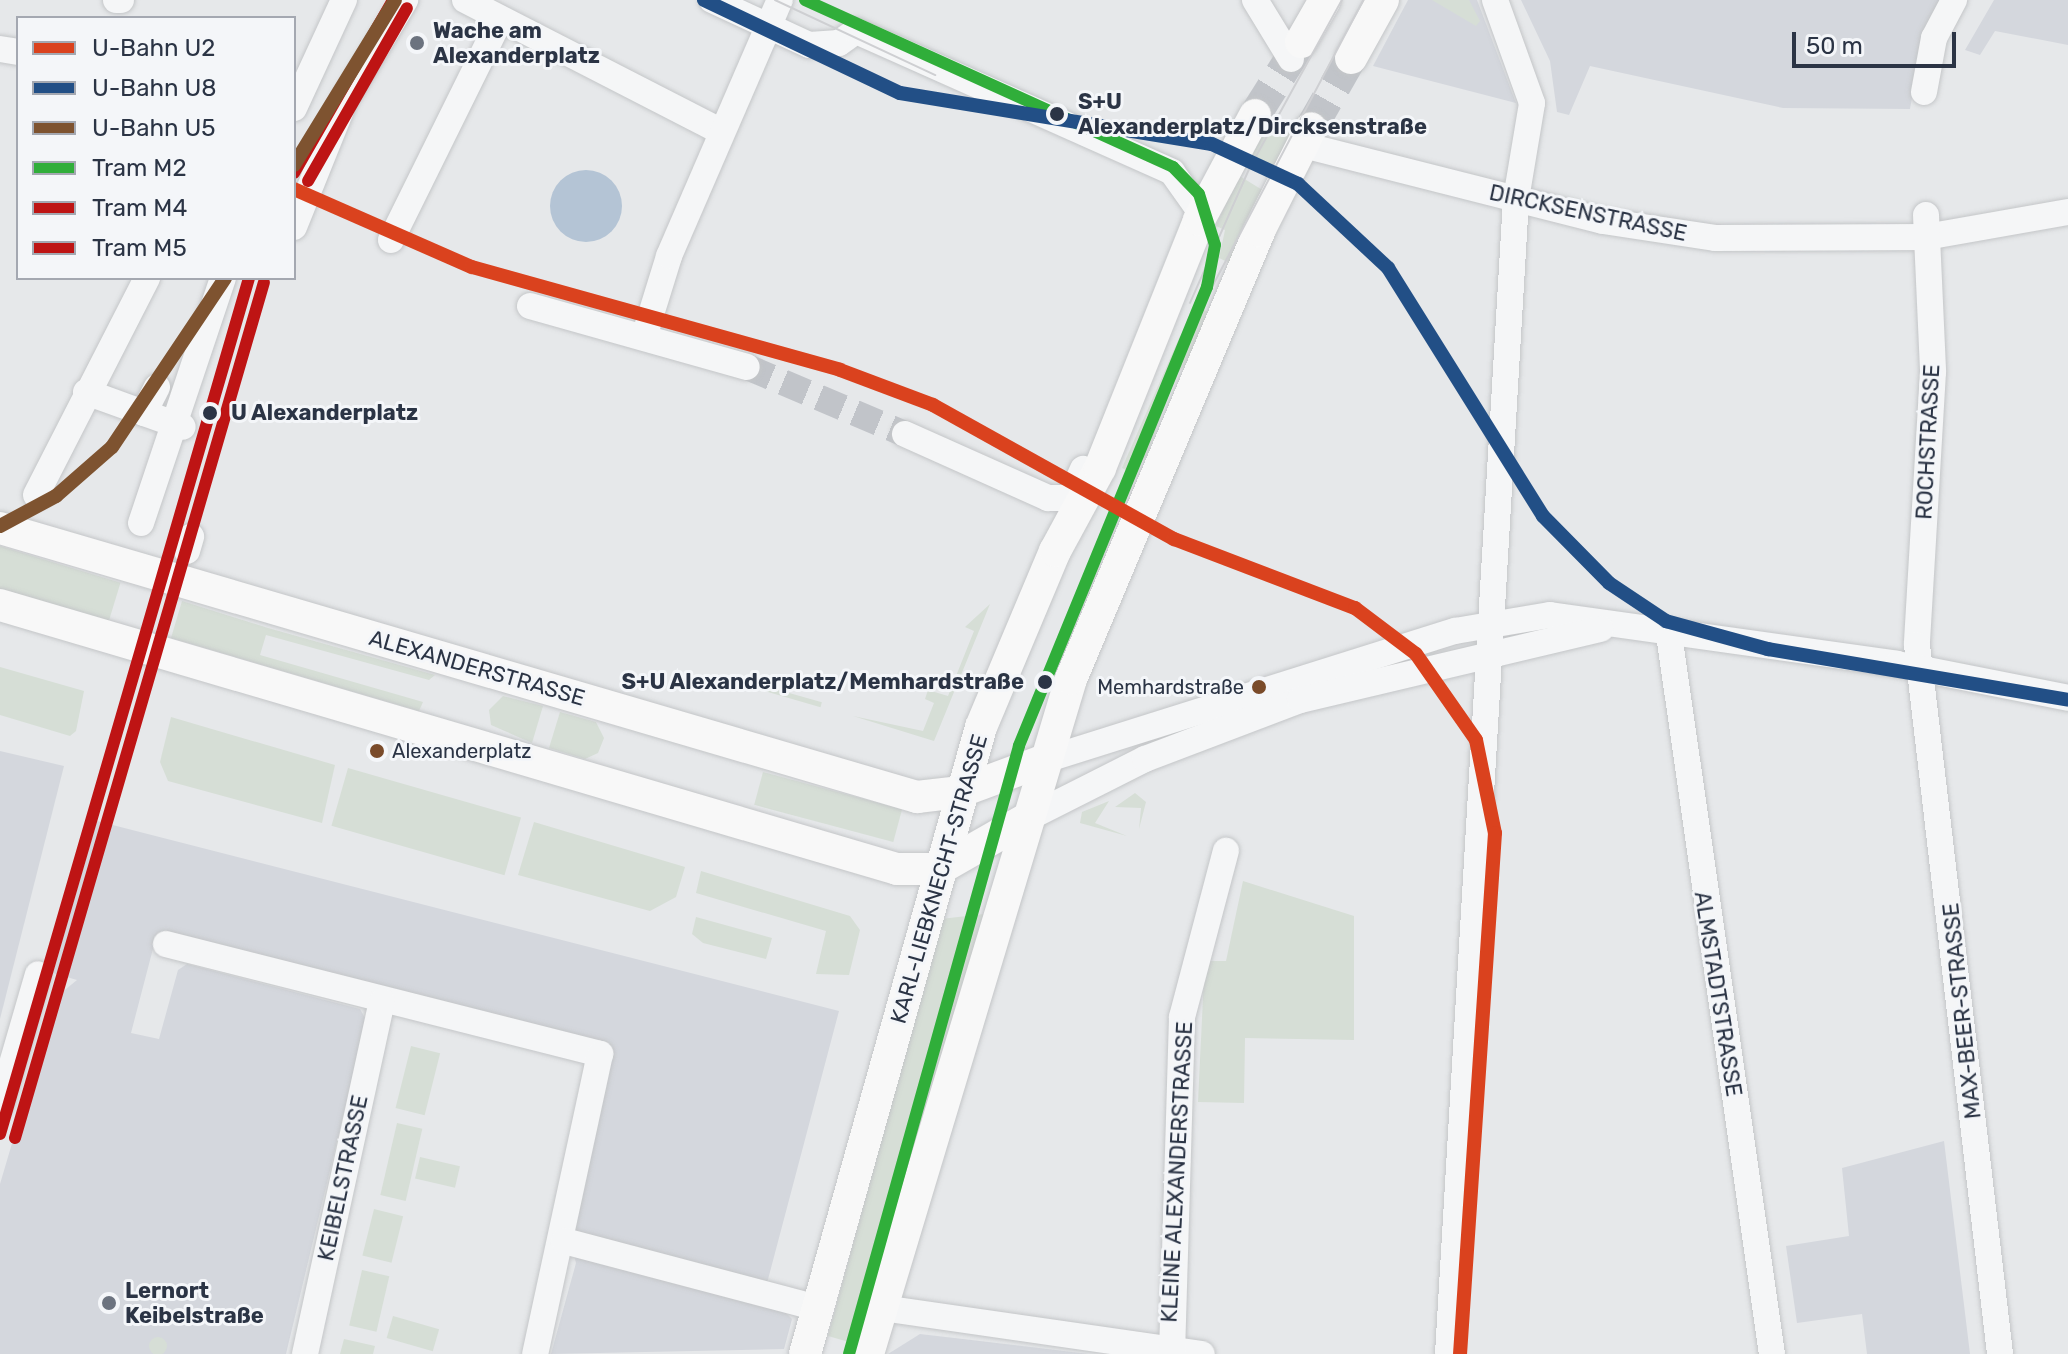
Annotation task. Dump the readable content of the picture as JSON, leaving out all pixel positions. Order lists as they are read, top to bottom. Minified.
{"streets":{"main road":["ALEXANDERSTRASSE","KARL-LIEBKNECHT-STRASSE"],"street":["DIRCKSENSTRASSE","ROCHSTRASSE","ALMSTADTSTRASSE","MAX-BEER-STRASSE","KLEINE ALEXANDERSTRASSE","KEIBELSTRASSE"]},"crossings":[["DIRCKSENSTRASSE","ROCHSTRASSE"],["ROCHSTRASSE","MAX-BEER-STRASSE"],["ALEXANDERSTRASSE","KARL-LIEBKNECHT-STRASSE"]],"places":["Wache am Alexanderplatz","S+U Alexanderplatz/Dircksenstraße","U Alexanderplatz","S+U Alexanderplatz/Memhardstraße","Memhardstraße","Alexanderplatz","Lernort Keibelstraße"],"lines":["metro line U8","metro line U5","tram line M2","tram line M4","tram line M5","metro line U2"],"legend":["U-Bahn U2","U-Bahn U8","U-Bahn U5","Tram M2","Tram M4","Tram M5"],"scale_bar":"50 m"}
